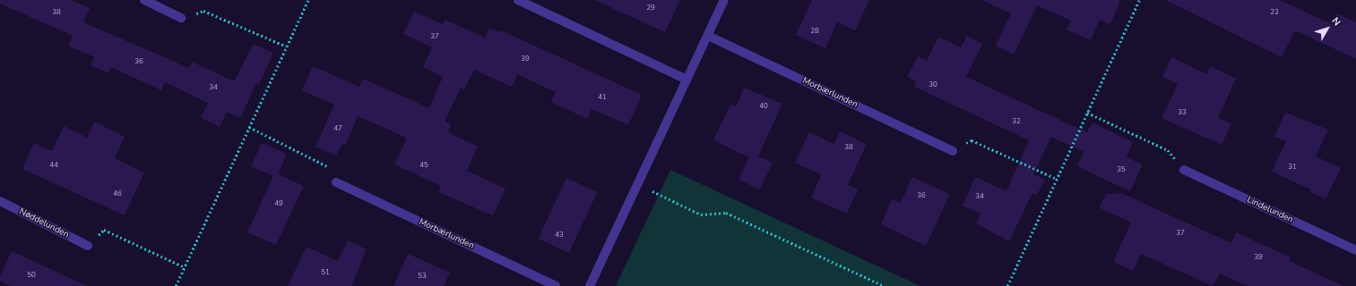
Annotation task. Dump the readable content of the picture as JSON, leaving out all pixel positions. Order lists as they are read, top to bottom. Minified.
{"streets":{"street":["Morbærlunden","Lindelunden","Nøddelunden"]},"house_numbers":["29","38","23","28","37","39","36","30","34","41","40","33","32","47","38","44","45","31","35","46","36","34","49","37","43","39","51","50","53"],"north":"top right"}
